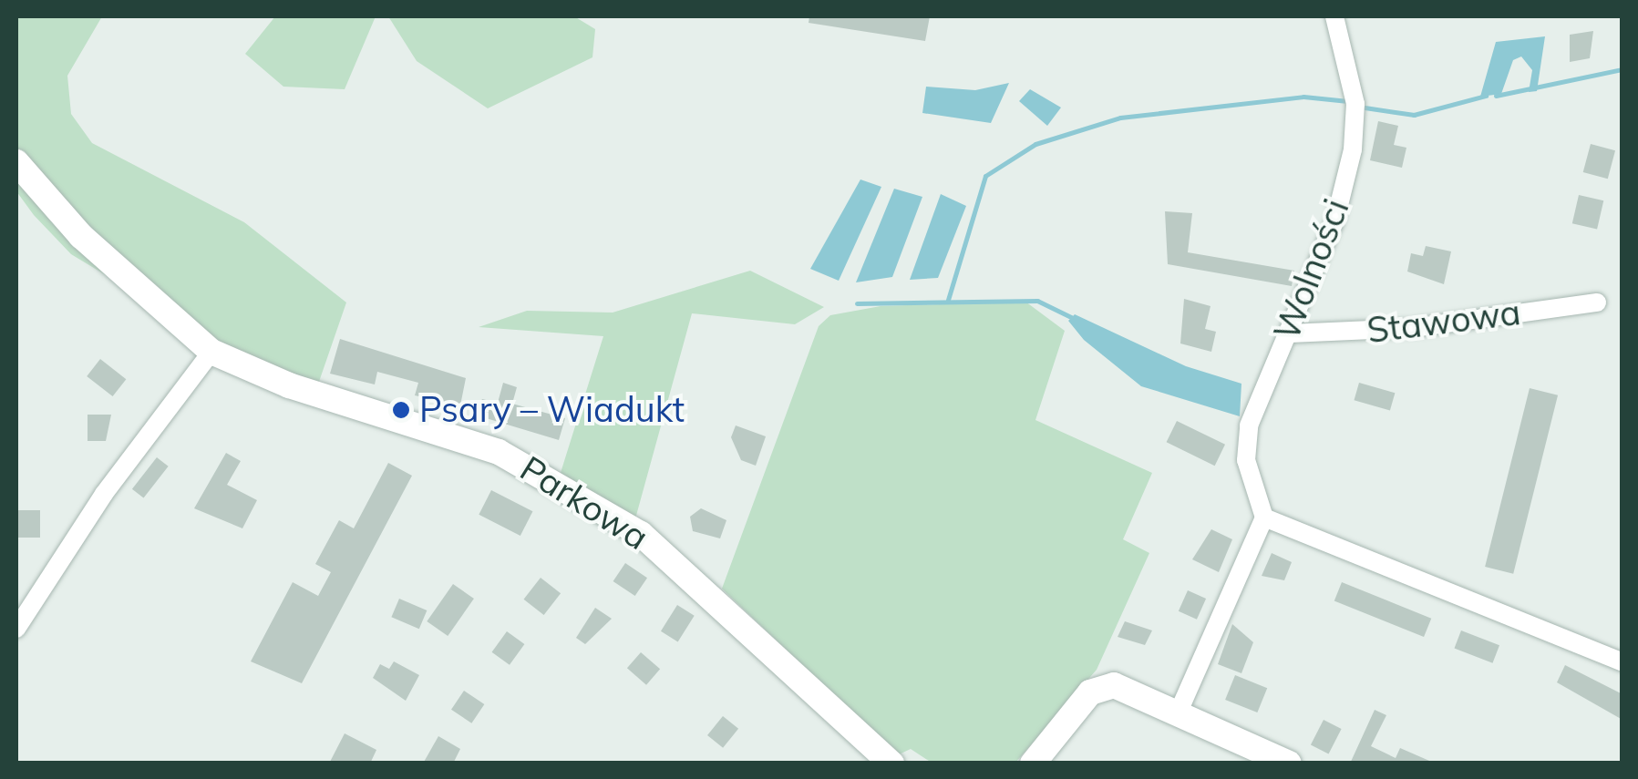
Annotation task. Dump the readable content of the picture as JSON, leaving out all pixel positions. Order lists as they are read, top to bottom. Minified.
{"streets":{"street":["Wolności","Stawowa","Parkowa"]},"crossings":[["Wolności","Stawowa"]],"places":["Psary – Wiadukt"]}
